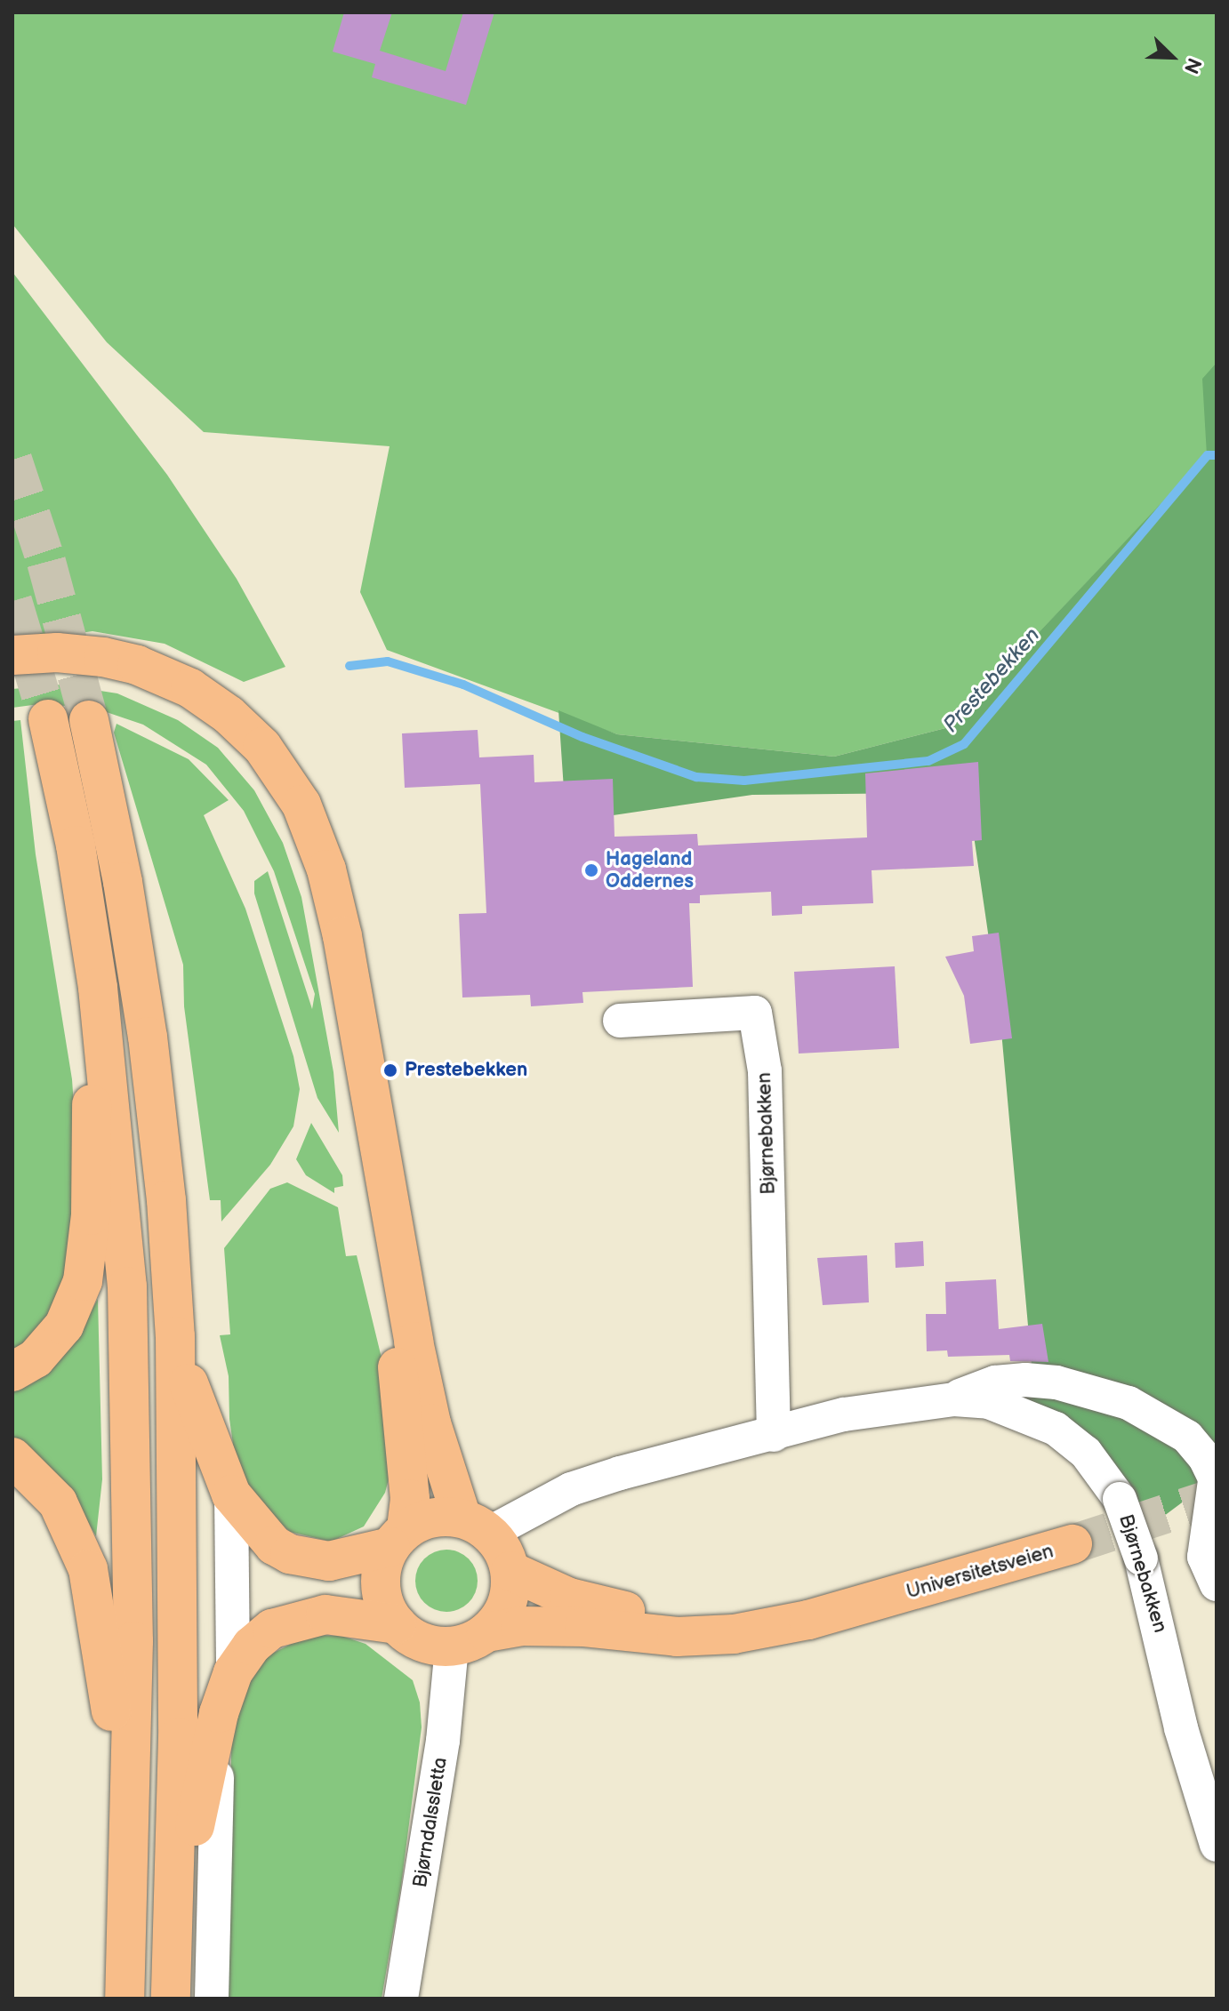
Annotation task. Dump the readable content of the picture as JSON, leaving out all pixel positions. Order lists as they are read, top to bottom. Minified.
{"streets":{"main road":["Universitetsveien"],"street":["Bjørnebakken","Bjørndalssletta"]},"crossings":[["Bjørnebakken","Universitetsveien"],["Bjørnebakken","Bjørndalssletta"],["Universitetsveien","Bjørndalssletta"]],"water":["Prestebekken"],"places":["Hageland Oddernes","Prestebekken"],"north":"bottom right"}
